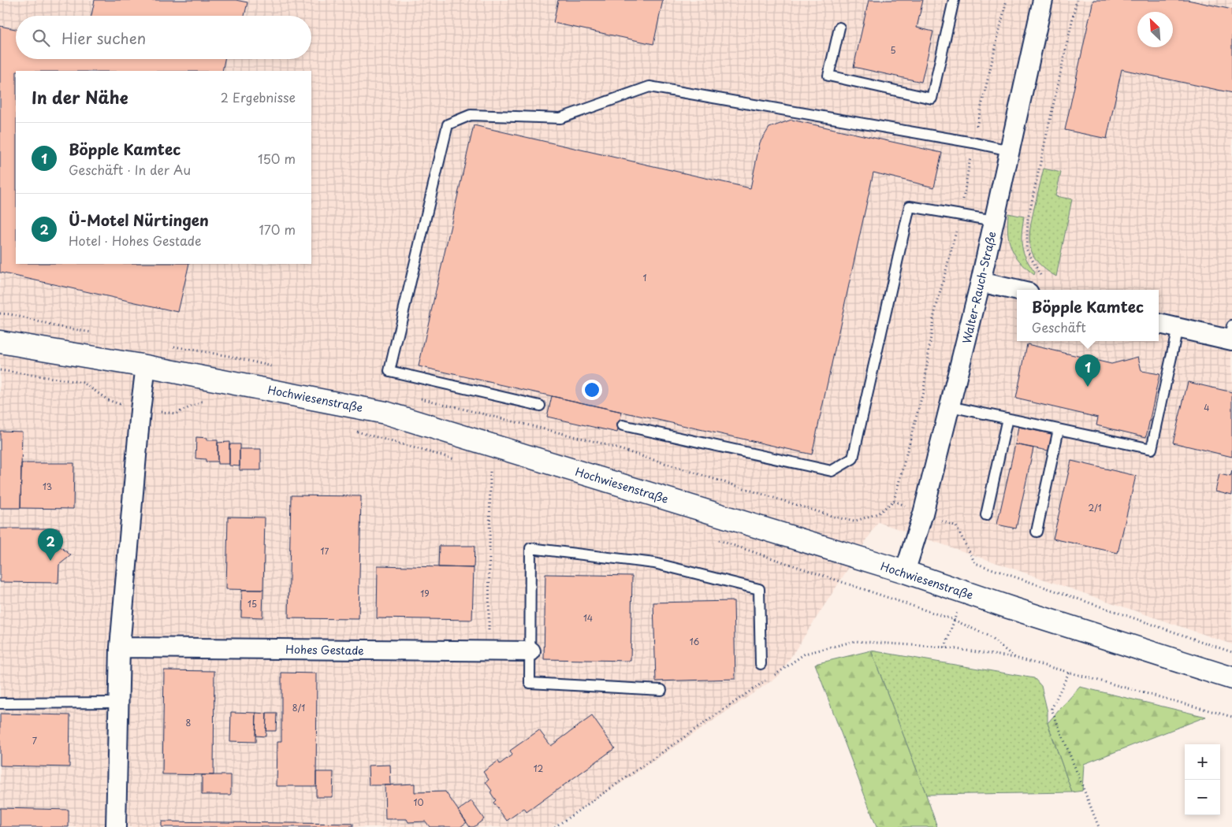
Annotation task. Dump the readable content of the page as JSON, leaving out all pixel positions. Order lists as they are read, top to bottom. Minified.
{"streets":{"street":["Walter-Rauch-Straße","Hochwiesenstraße","Hohes Gestade"]},"crossings":[["Walter-Rauch-Straße","Hochwiesenstraße"]],"house_numbers":["5","1","4","13","2/1","17","19","15","14","16","8/1","8","7","12","10"],"north":"top left","page":{"search":"Hier suchen","heading":["In der Nähe","2 Ergebnisse"],"list":[{"mark":"1","name":"Böpple Kamtec","note":"Geschäft · In der Au","value":"150 m"},{"mark":"2","name":"Ü-Motel Nürtingen","note":"Hotel · Hohes Gestade","value":"170 m"}],"popup":["Böpple Kamtec","Geschäft"],"pins":["1","2"],"map_buttons":["+","−"]}}
